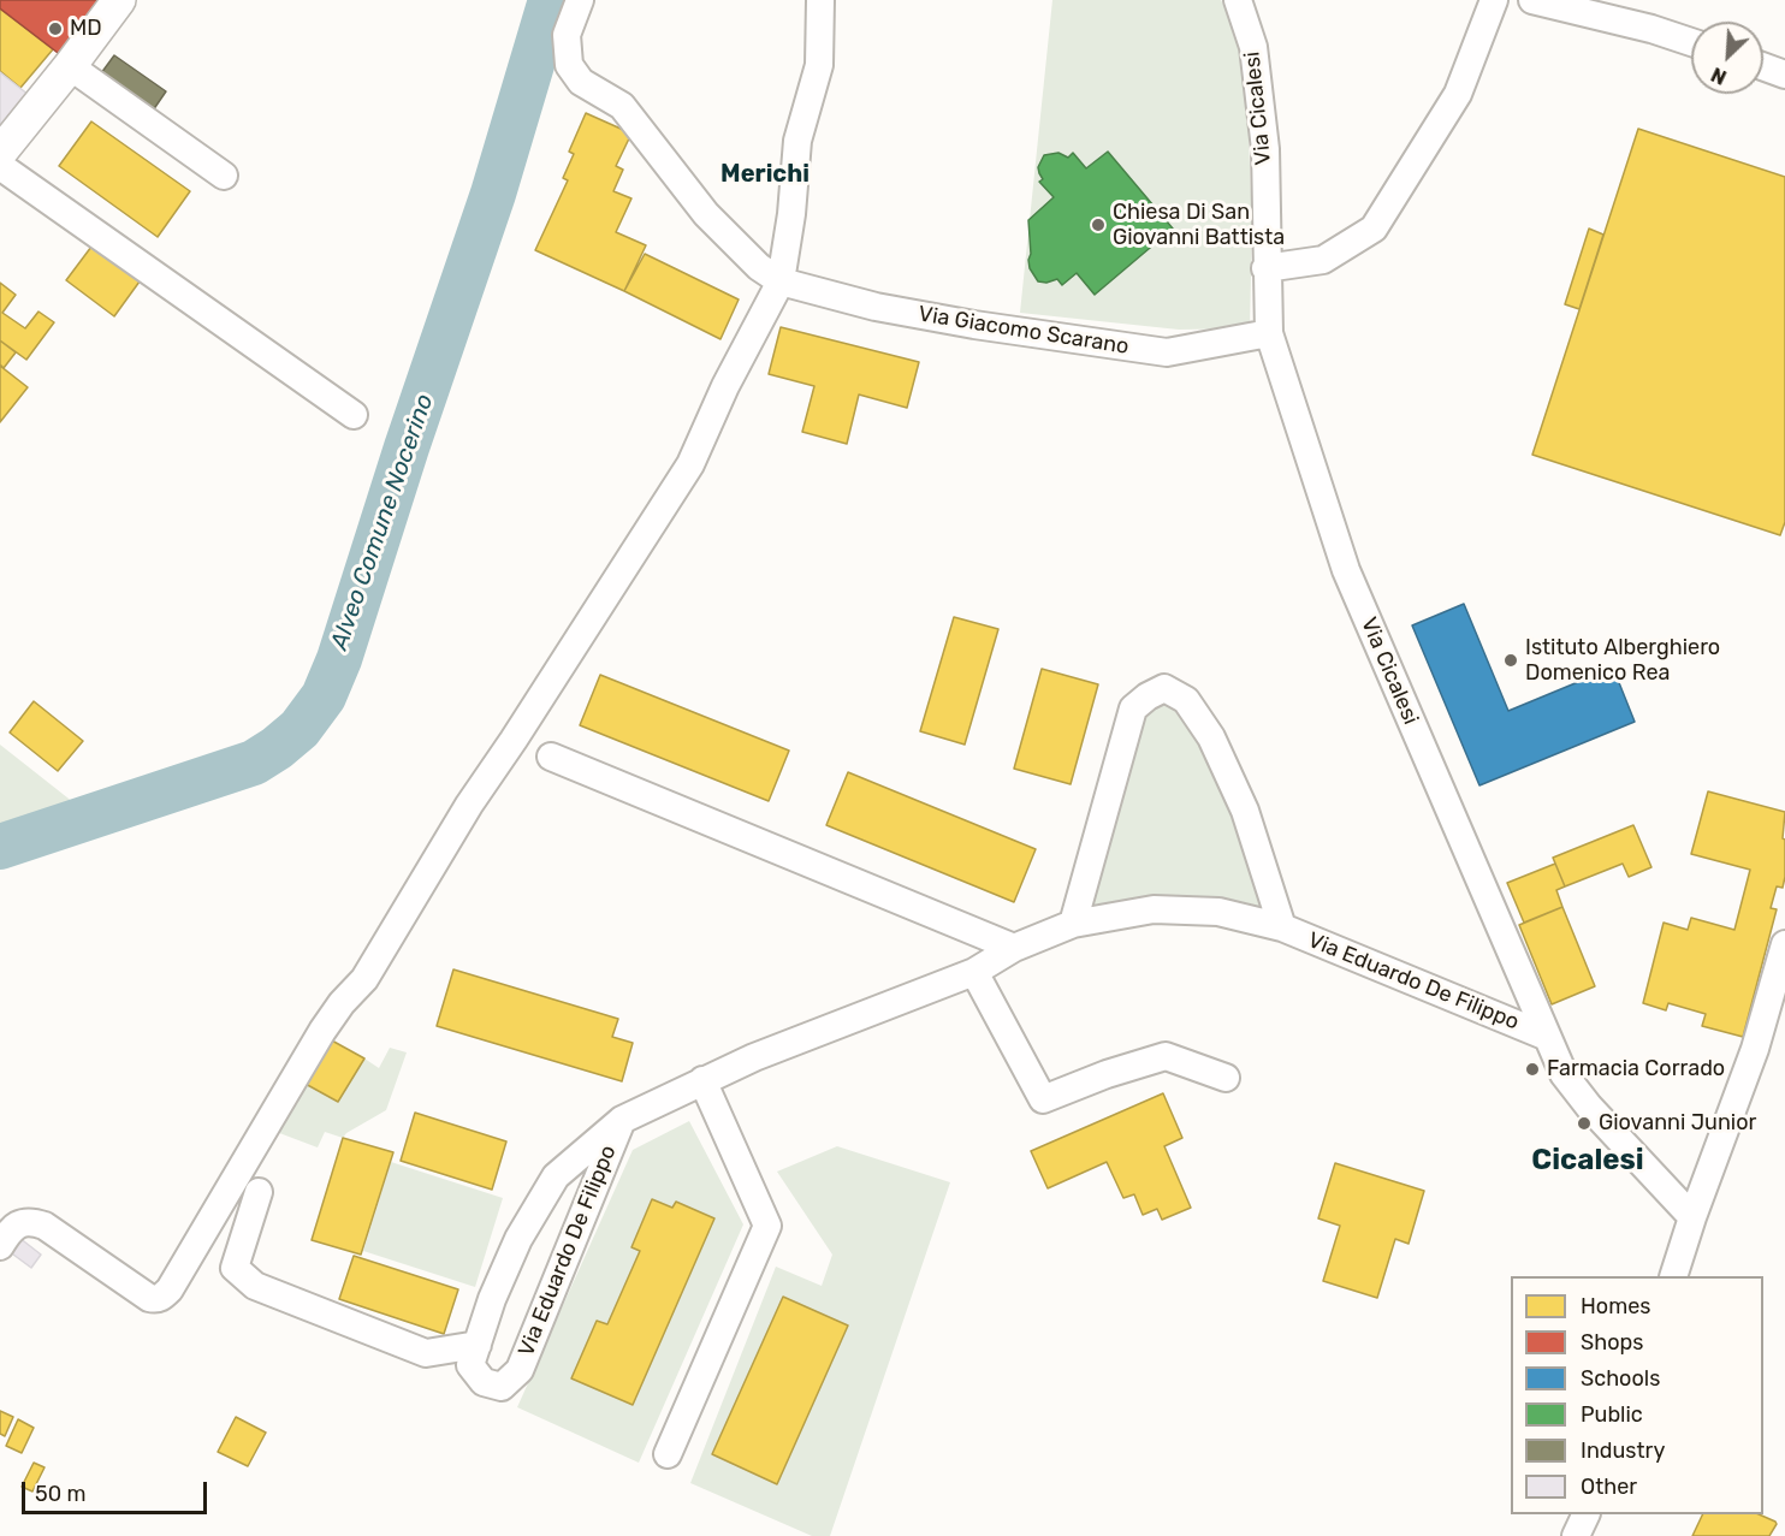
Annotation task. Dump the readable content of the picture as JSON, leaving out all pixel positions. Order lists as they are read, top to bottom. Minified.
{"streets":{"street":["Via Cicalesi","Via Giacomo Scarano","Via Eduardo De Filippo"]},"crossings":[["Via Cicalesi","Via Giacomo Scarano"],["Via Cicalesi","Via Eduardo De Filippo"]],"districts":["Merichi","Cicalesi"],"water":["Alveo Comune Nocerino"],"places":["MD","Chiesa Di San Giovanni Battista","Istituto Alberghiero Domenico Rea","Farmacia Corrado","Giovanni Junior"],"legend":["Homes","Shops","Schools","Public","Industry","Other"],"scale_bar":"50 m","north":"bottom left"}
